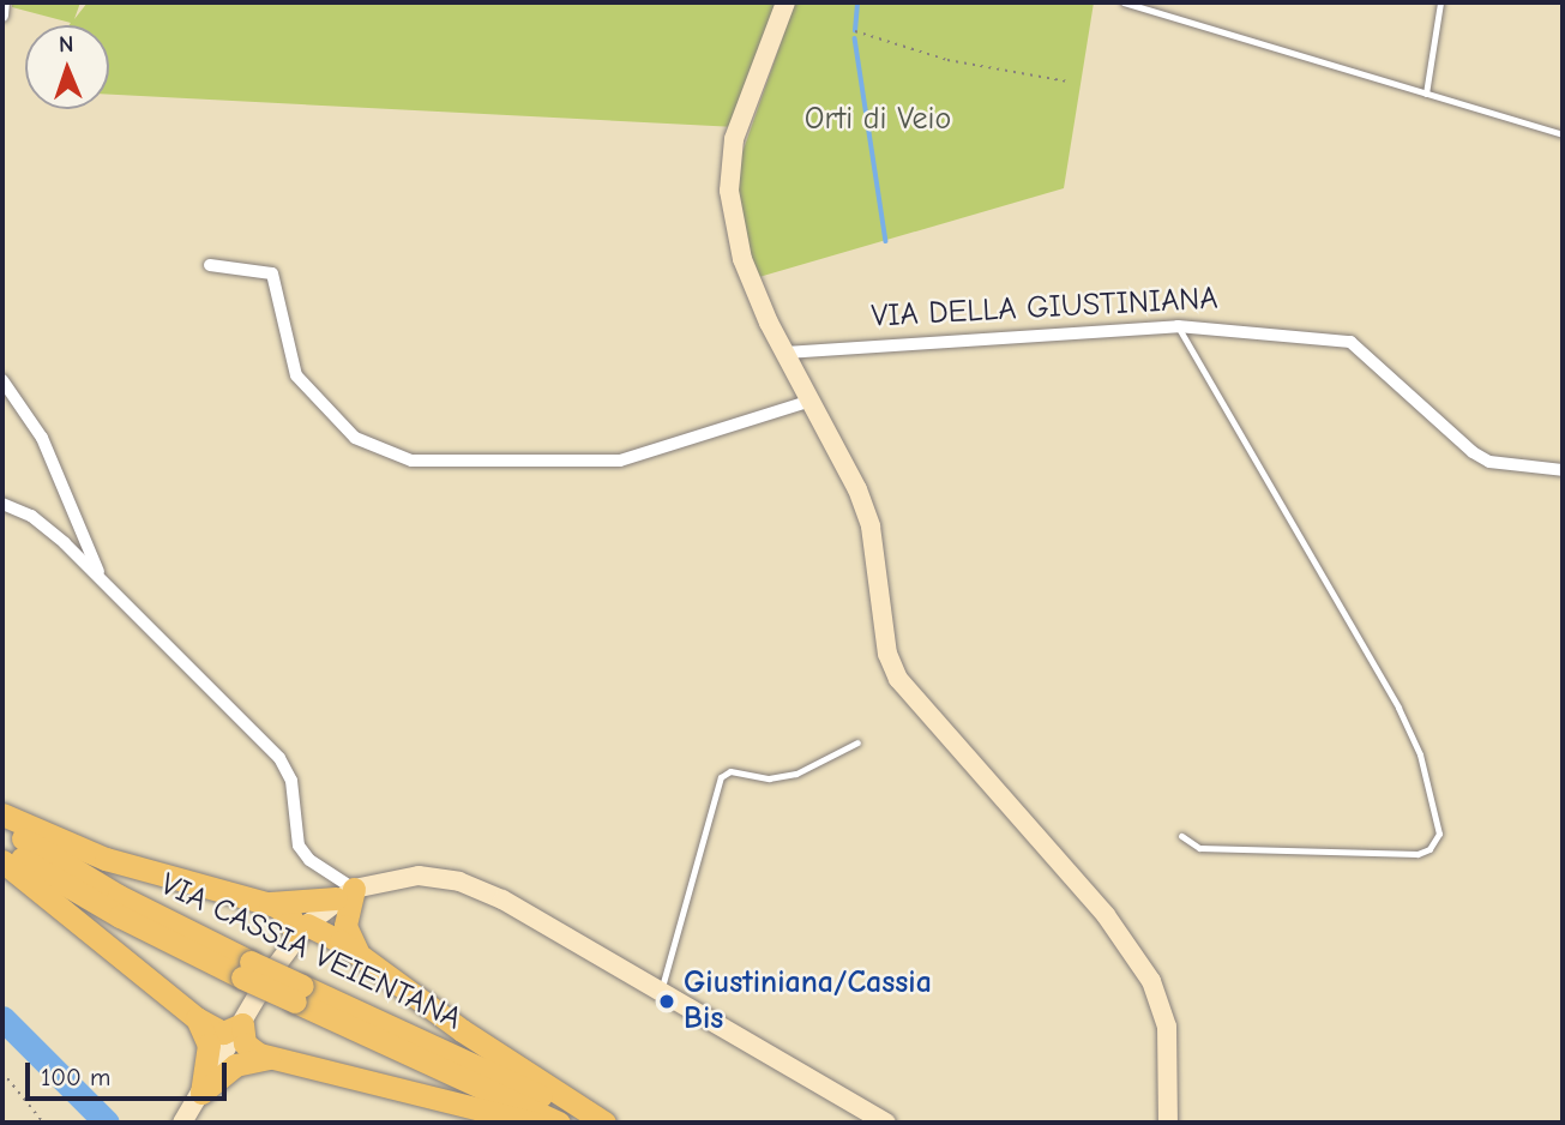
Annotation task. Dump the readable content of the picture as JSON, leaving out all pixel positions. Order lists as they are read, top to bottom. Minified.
{"streets":{"highway":["VIA CASSIA VEIENTANA"],"street":["VIA DELLA GIUSTINIANA"]},"parks":["Orti di Veio"],"places":["Giustiniana/Cassia Bis"],"scale_bar":"100 m","north":"top"}
